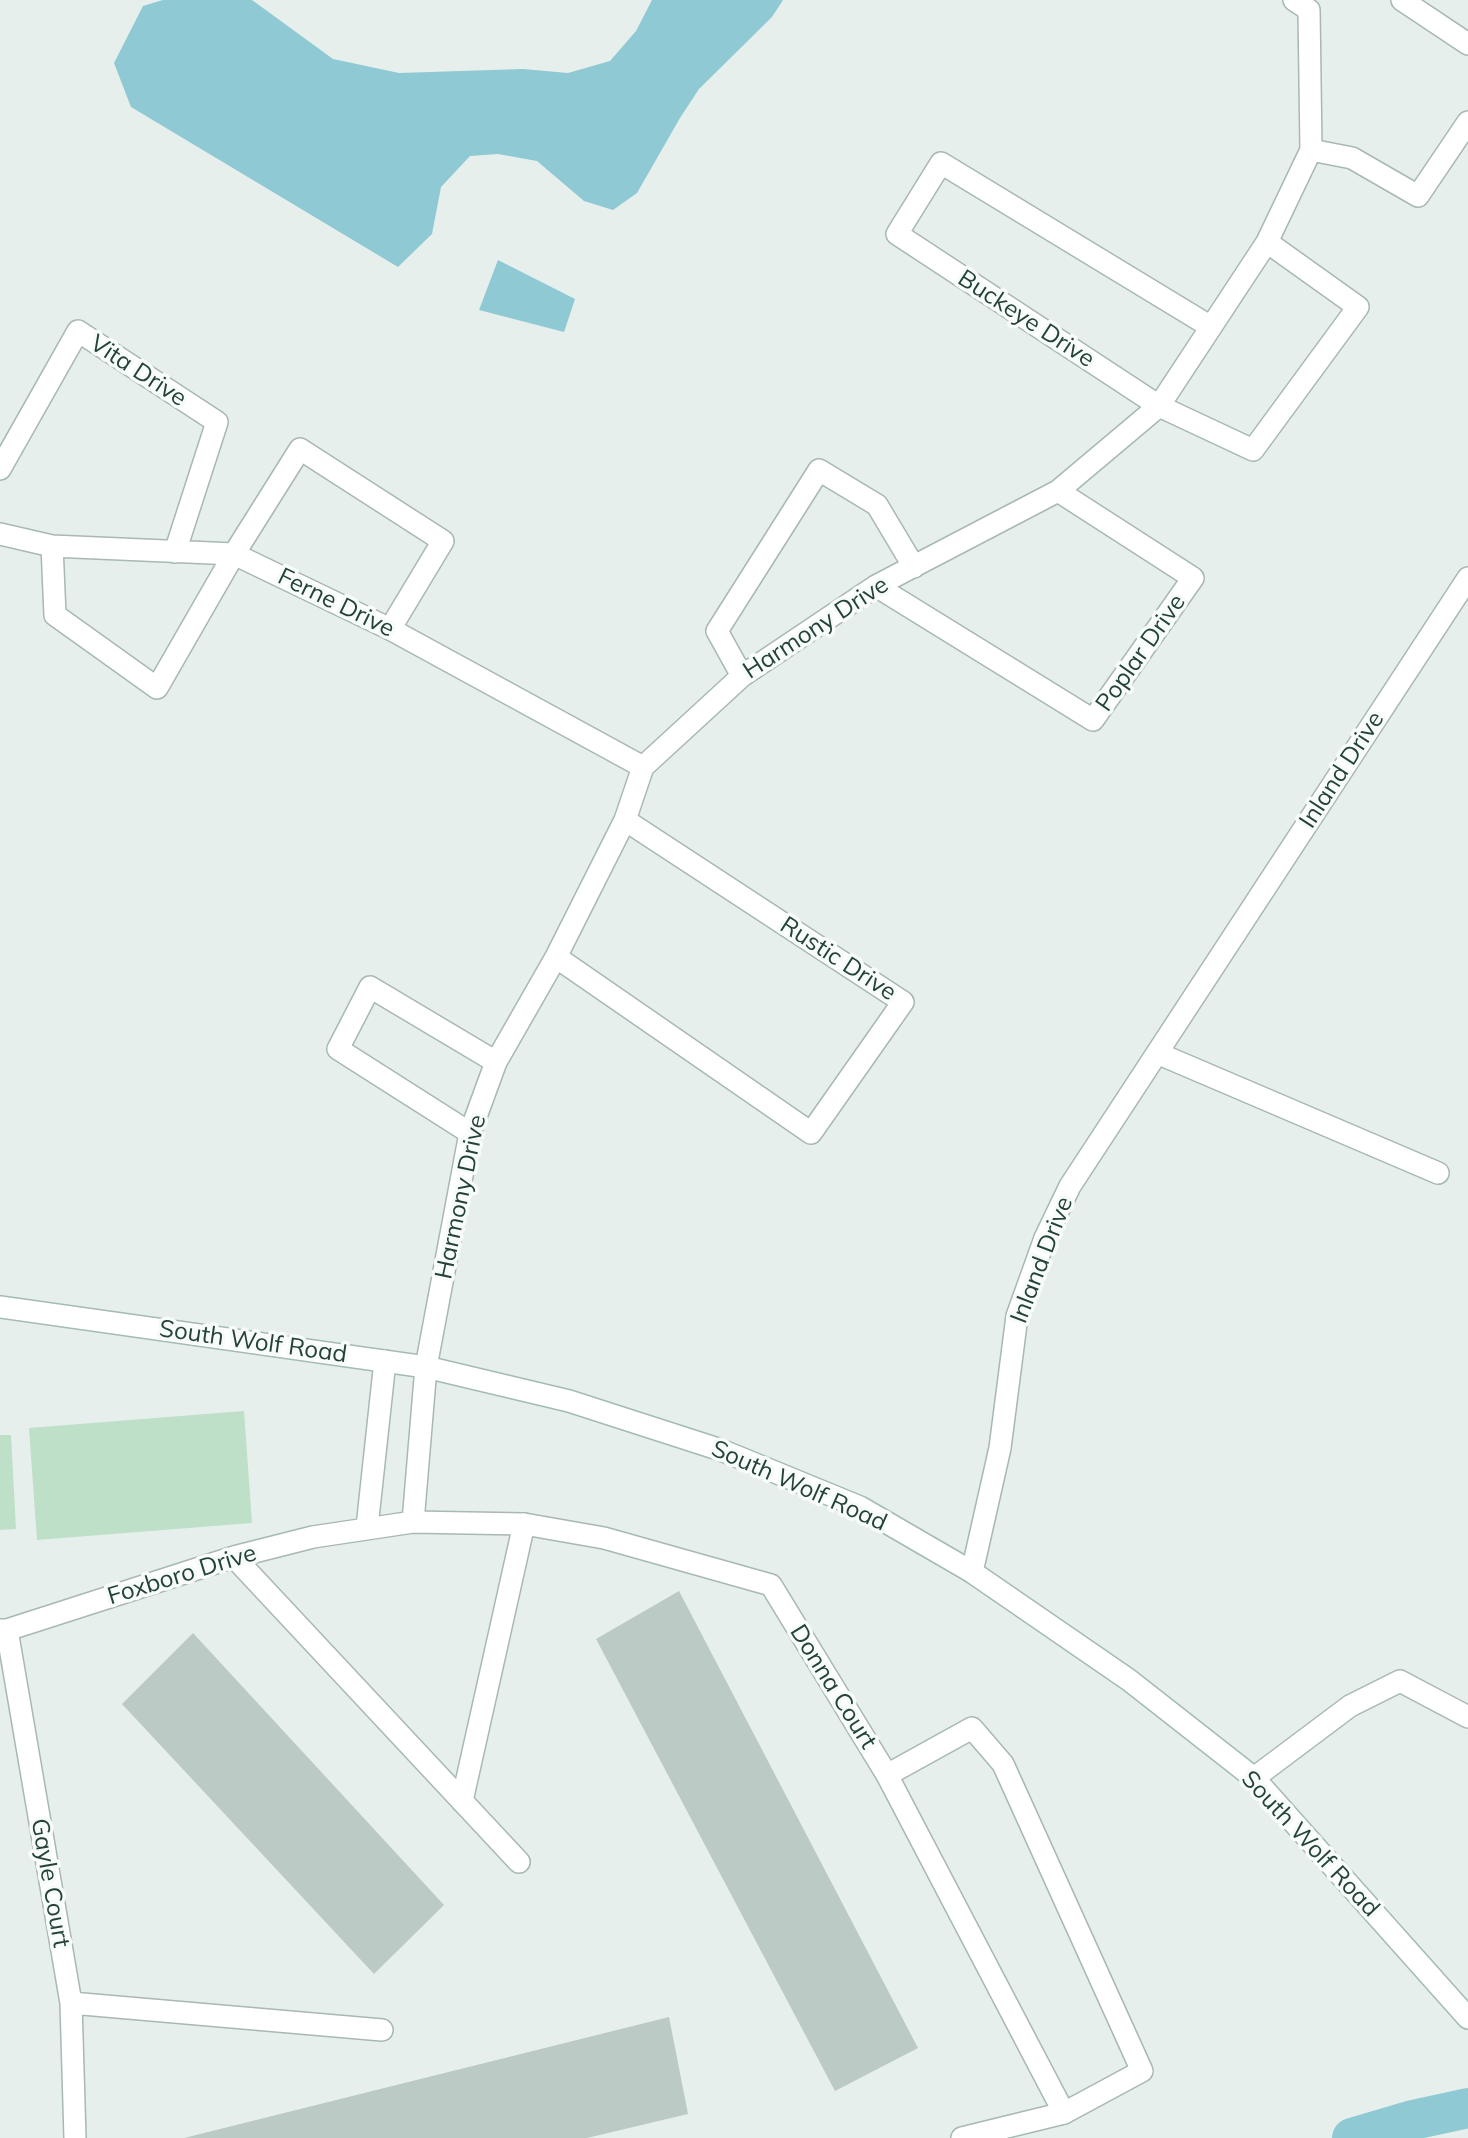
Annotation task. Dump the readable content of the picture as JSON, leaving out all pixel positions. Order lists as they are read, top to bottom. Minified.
{"streets":{"street":["Buckeye Drive","Vita Drive","Ferne Drive","Harmony Drive","Poplar Drive","Inland Drive","Rustic Drive","South Wolf Road","Foxboro Drive","Donna Court","Gayle Court"]},"crossings":[["Buckeye Drive","Harmony Drive"],["Vita Drive","Ferne Drive"],["Ferne Drive","Harmony Drive"],["Harmony Drive","Poplar Drive"],["Harmony Drive","Rustic Drive"],["Harmony Drive","South Wolf Road"],["Inland Drive","South Wolf Road"],["Foxboro Drive","Donna Court"],["Foxboro Drive","Gayle Court"]]}
